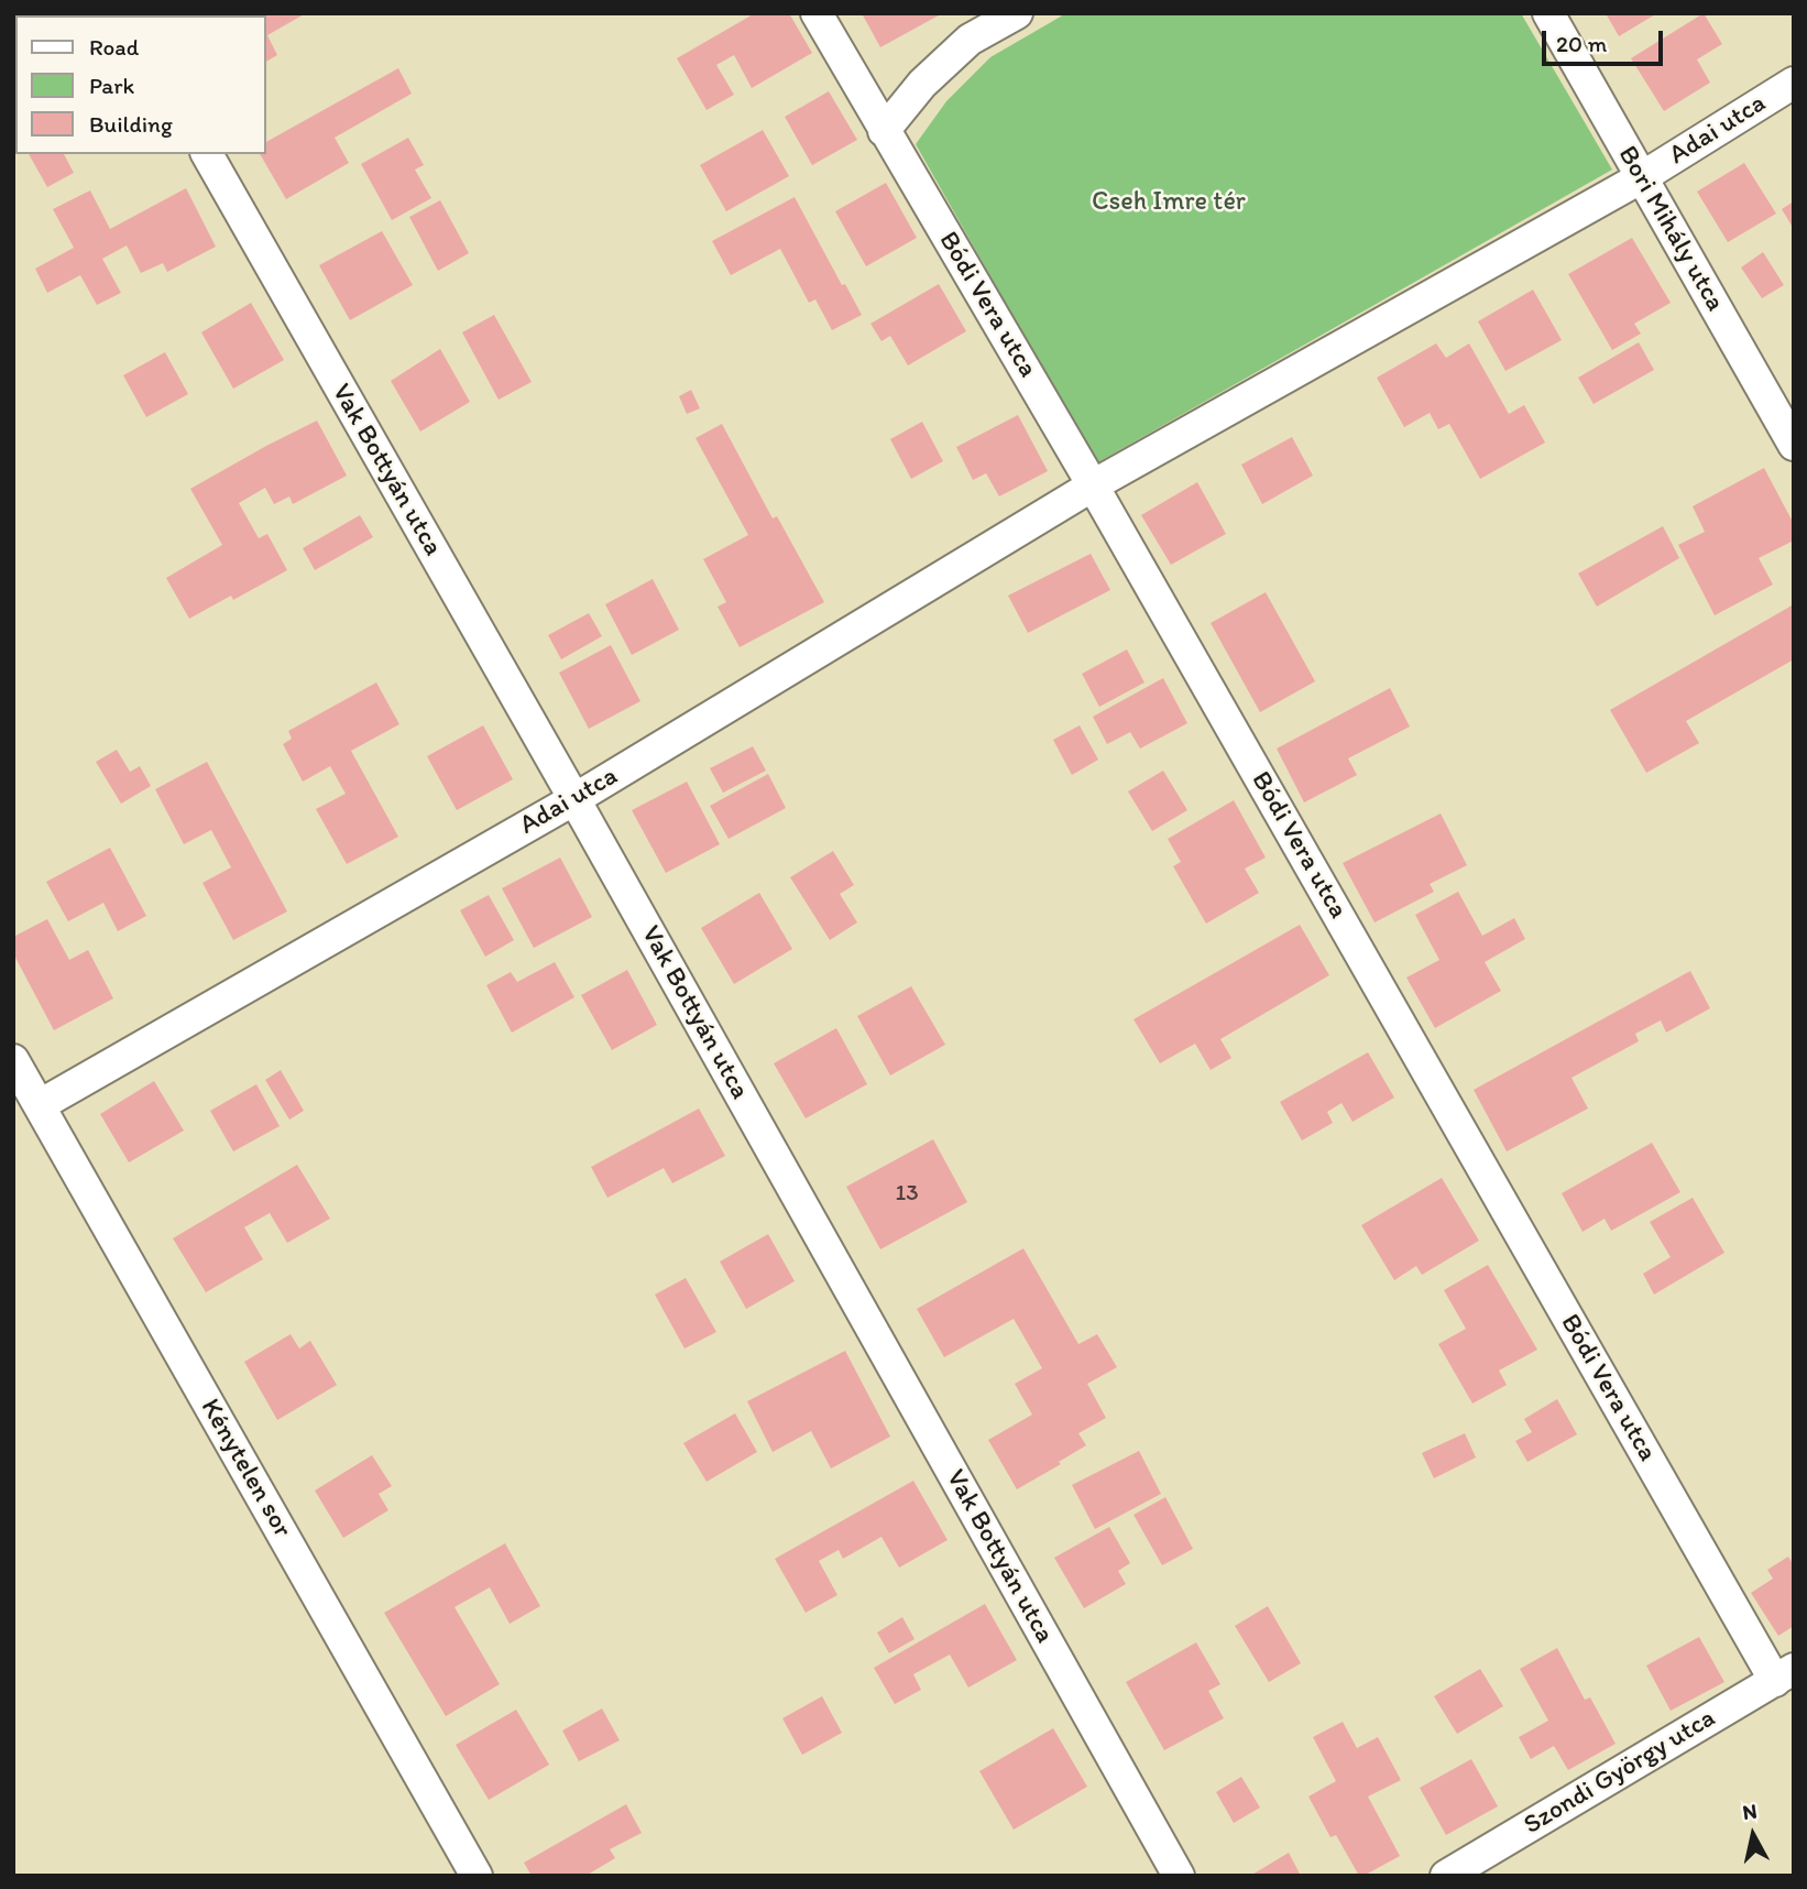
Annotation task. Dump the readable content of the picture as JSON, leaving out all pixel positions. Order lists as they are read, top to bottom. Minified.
{"streets":{"street":["Adai utca","Bori Mihály utca","Bódi Vera utca","Vak Bottyán utca","Kénytelen sor","Szondi György utca"]},"crossings":[["Adai utca","Bori Mihály utca"],["Adai utca","Bódi Vera utca"],["Adai utca","Vak Bottyán utca"],["Adai utca","Kénytelen sor"],["Bódi Vera utca","Szondi György utca"]],"parks":["Cseh Imre tér"],"house_numbers":["13"],"legend":["Road","Park","Building"],"scale_bar":"20 m","north":"top"}
